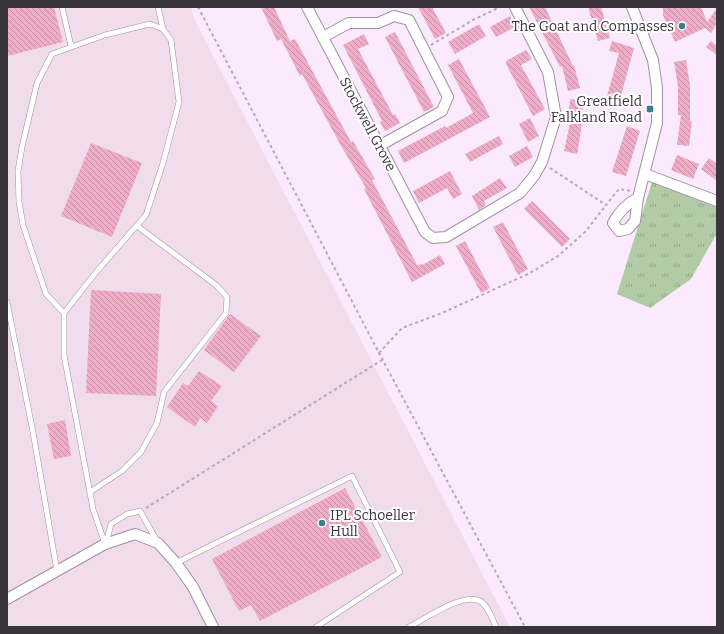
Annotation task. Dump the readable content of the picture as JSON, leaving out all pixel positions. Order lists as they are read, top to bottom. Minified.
{"streets":{"street":["Stockwell Grove"]},"places":{"other":["The Goat and Compasses","IPL Schoeller Hull"],"transit":["Greatfield Falkland Road"]}}
